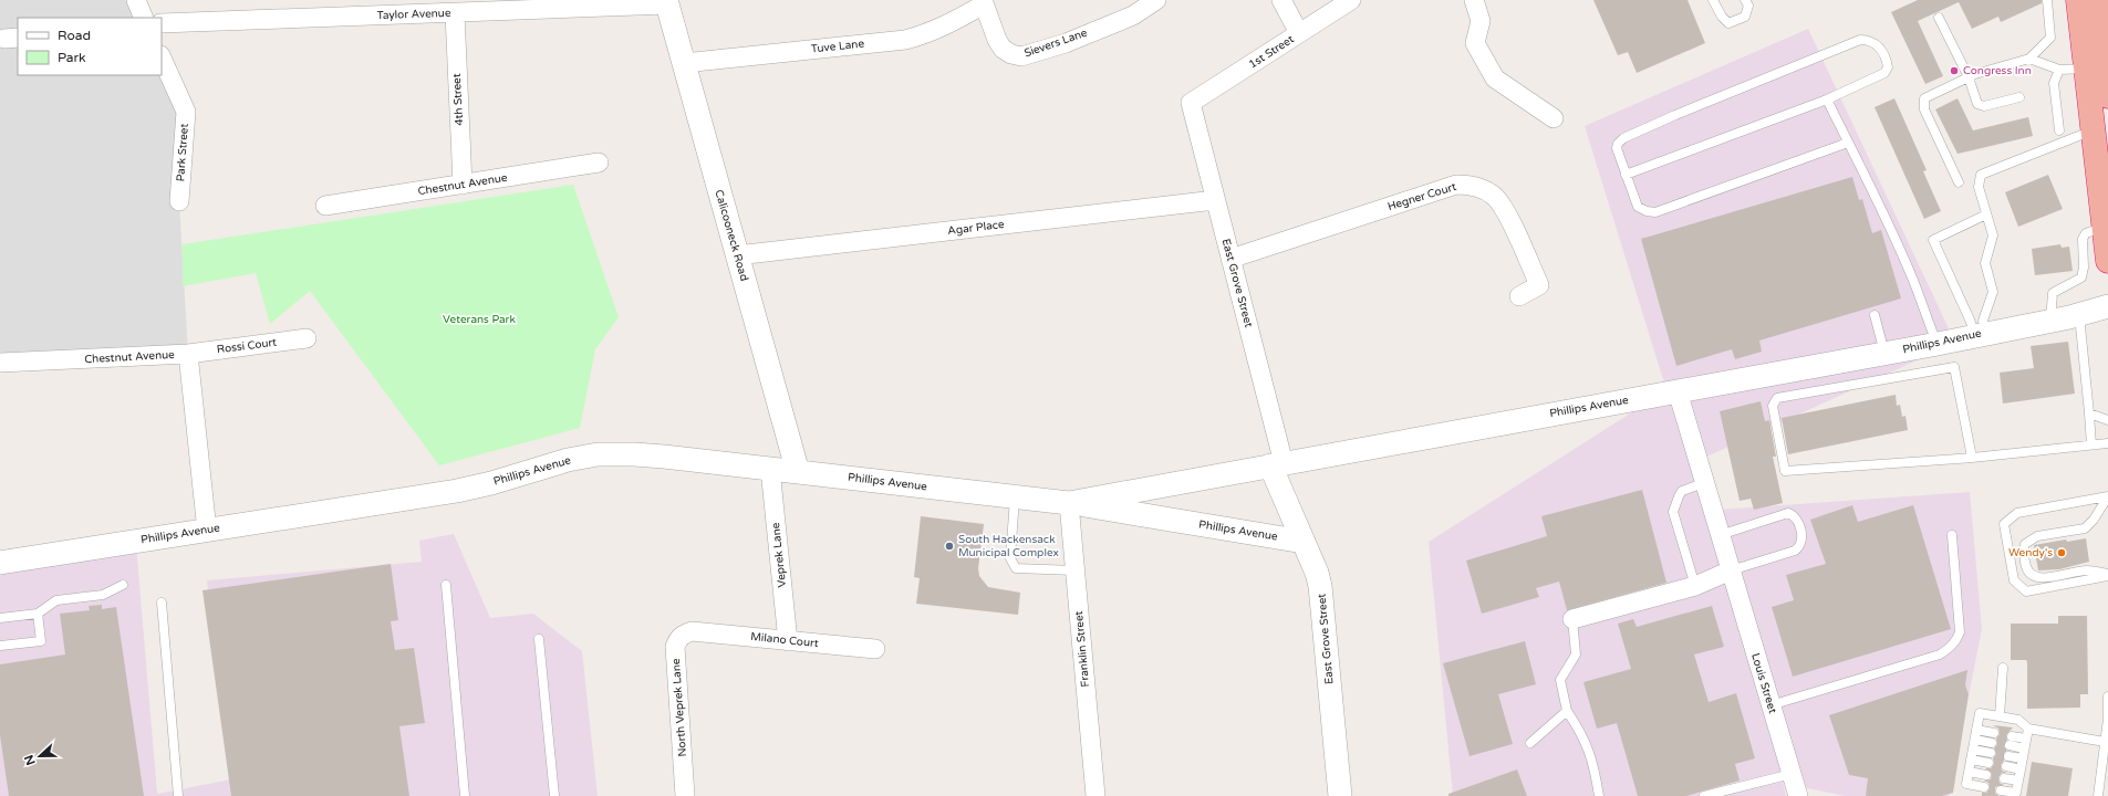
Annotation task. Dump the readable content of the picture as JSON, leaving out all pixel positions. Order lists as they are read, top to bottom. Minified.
{"streets":{"street":["Taylor Avenue","Sievers Lane","Tuve Lane","1st Street","4th Street","Park Street","Chestnut Avenue","Hegner Court","Agar Place","Calicooneck Road","East Grove Street","Phillips Avenue","Rossi Court","Veprek Lane","Milano Court","Franklin Street","Louis Street","North Veprek Lane"]},"crossings":[["Taylor Avenue","4th Street"],["Taylor Avenue","Calicooneck Road"],["Sievers Lane","Tuve Lane"],["Tuve Lane","Calicooneck Road"],["1st Street","East Grove Street"],["4th Street","Chestnut Avenue"],["Chestnut Avenue","Phillips Avenue"],["Chestnut Avenue","Rossi Court"],["Hegner Court","East Grove Street"],["Agar Place","Calicooneck Road"],["Agar Place","East Grove Street"],["Calicooneck Road","Phillips Avenue"],["East Grove Street","Phillips Avenue"],["Phillips Avenue","Veprek Lane"],["Phillips Avenue","Franklin Street"],["Phillips Avenue","Louis Street"],["Veprek Lane","Milano Court"],["Milano Court","North Veprek Lane"]],"parks":["Veterans Park"],"places":["Congress Inn","South Hackensack Municipal Complex","Wendy's"],"legend":["Road","Park"],"north":"left"}
